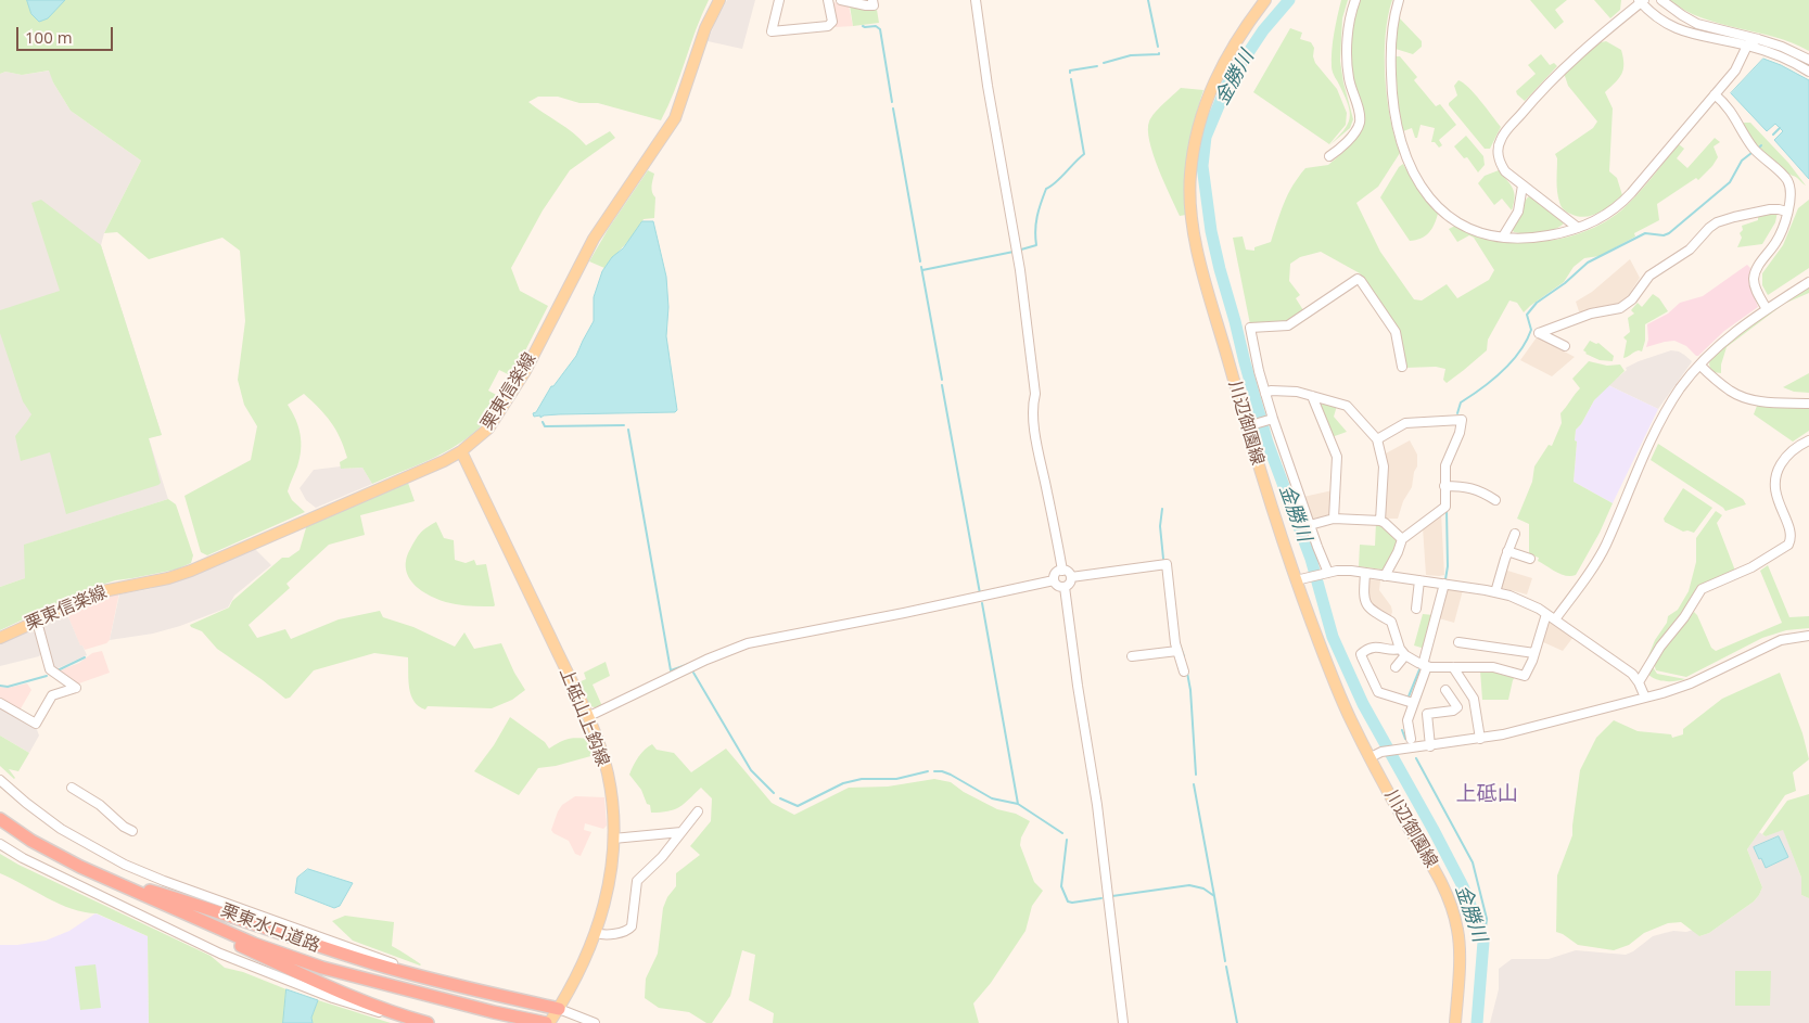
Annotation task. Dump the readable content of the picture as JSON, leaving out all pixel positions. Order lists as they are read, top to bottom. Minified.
{"streets":{"highway":["栗東水口道路"],"main road":["栗東信楽線","川辺御園線","上砥山上鈎線"]},"crossings":[["栗東信楽線","上砥山上鈎線"],["上砥山上鈎線","栗東水口道路"]],"districts":["上砥山"],"water":["金勝川"],"scale_bar":"100 m"}
